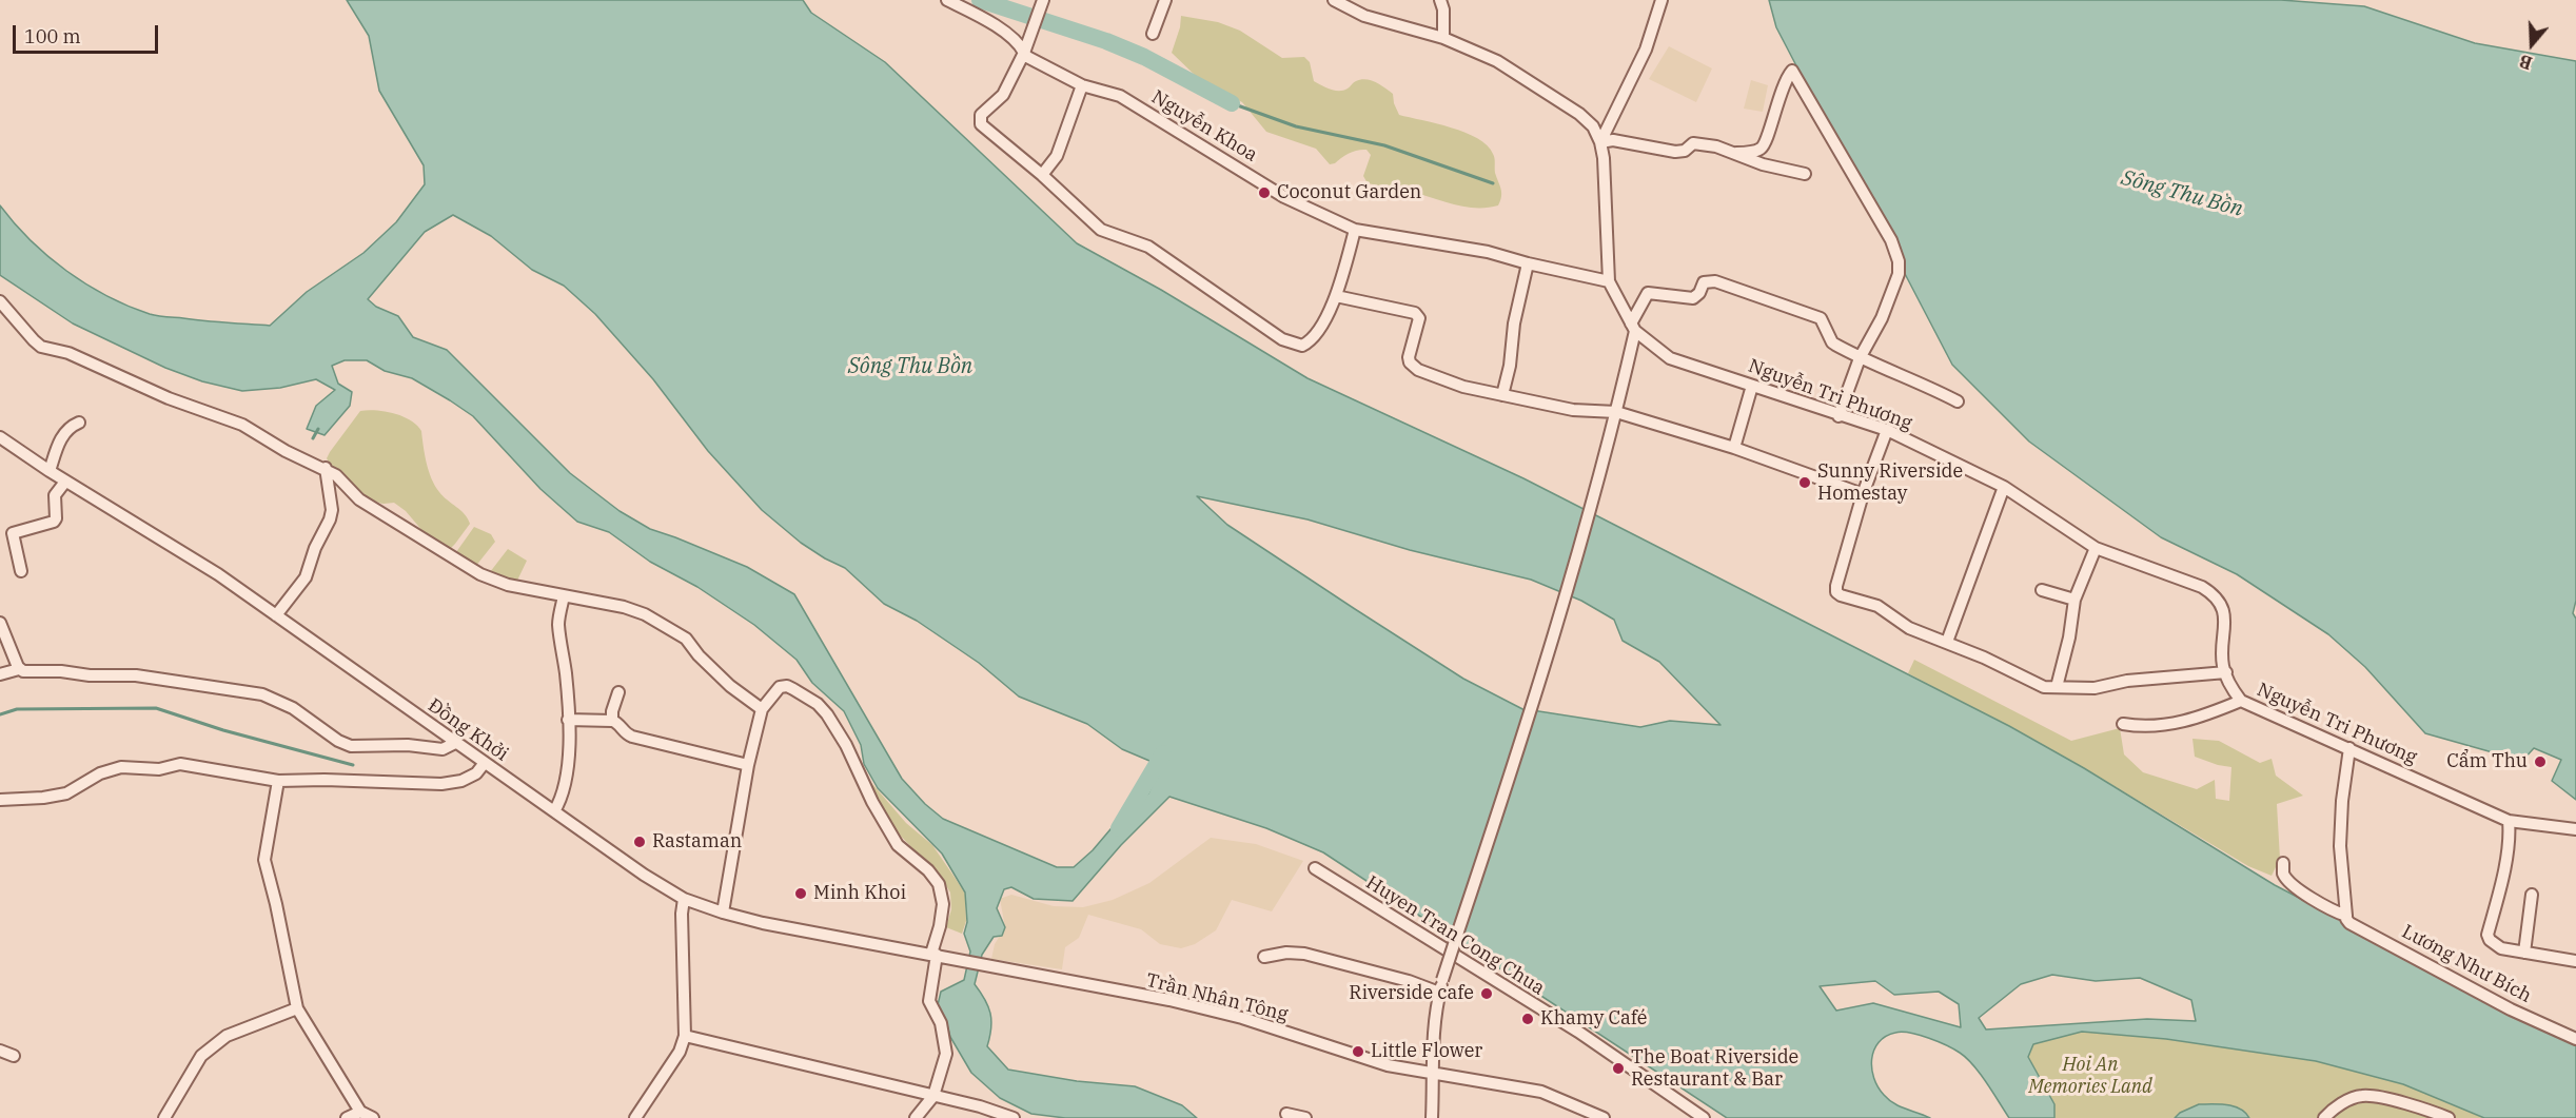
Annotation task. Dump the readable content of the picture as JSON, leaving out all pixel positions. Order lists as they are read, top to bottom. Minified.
{"streets":{"street":["Nguyễn Khoa","Nguyễn Tri Phương","Đồng Khởi","Huyen Tran Cong Chua","Lương Như Bích","Trần Nhân Tông"]},"crossings":[["Nguyễn Khoa","Nguyễn Tri Phương"],["Đồng Khởi","Trần Nhân Tông"]],"water":["Sông Thu Bồn"],"parks":["Hoi An Memories Land"],"places":["Coconut Garden","Sunny Riverside Homestay","Cẩm Thu","Rastaman","Minh Khoi","Riverside cafe","Khamy Café","Little Flower","The Boat Riverside Restaurant & Bar"],"scale_bar":"100 m","north":"bottom"}
